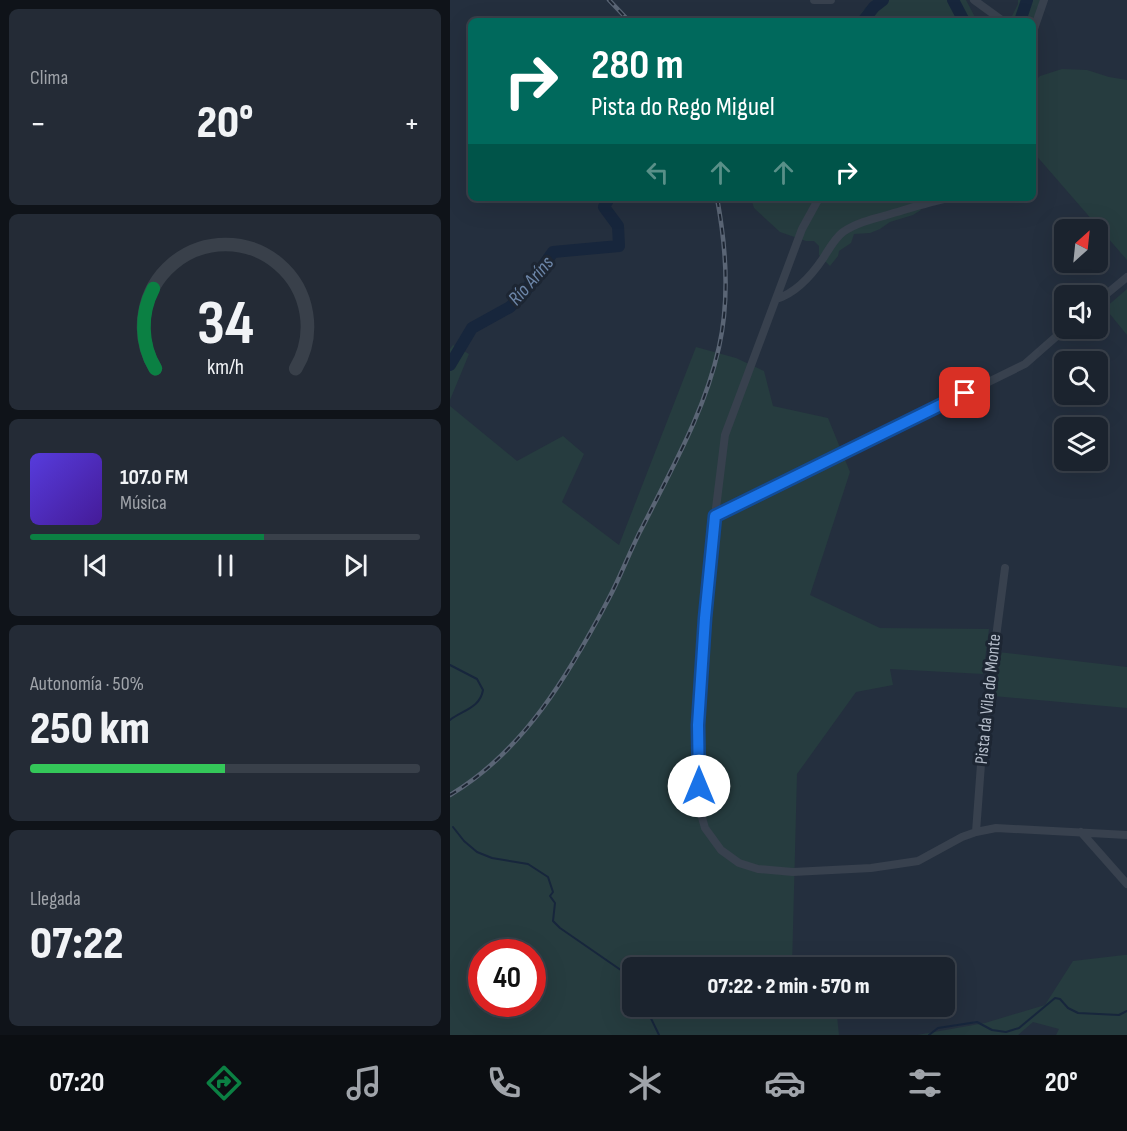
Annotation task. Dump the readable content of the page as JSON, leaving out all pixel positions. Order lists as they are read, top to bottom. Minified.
{"streets":{"street":["Pista da Vila do Monte"]},"water":["Río Aríns"],"north":"top right","page":{"tile":["Clima",["Autonomía · 50%","250 km"],["Llegada","07:22"]],"turn":["280 m","Pista do Rego Miguel"],"heat":["−","20°","+"],"song":["107.0 FM","Música"],"limit":"40","trip":"07:22 · 2 min · 570 m","tabs":["07:20","20°"],"gauge":["34","km/h"]}}
